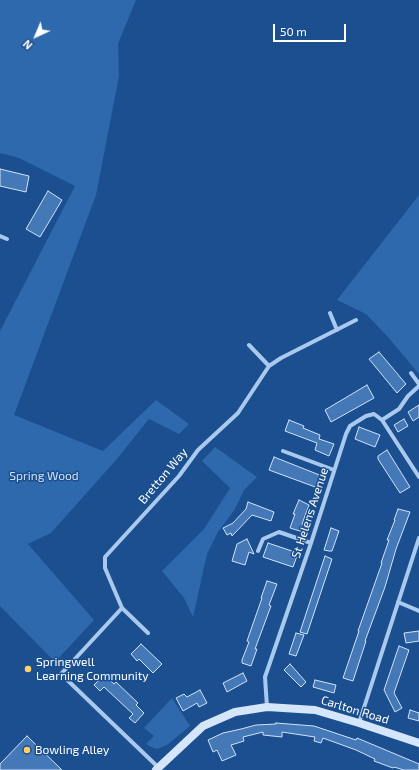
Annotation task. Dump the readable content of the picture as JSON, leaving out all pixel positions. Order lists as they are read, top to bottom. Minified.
{"streets":{"main road":["Carlton Road"],"street":["Bretton Way","St Helens Avenue"]},"crossings":[["St Helens Avenue","Carlton Road"]],"parks":["Spring Wood"],"places":["Springwell Learning Community","Bowling Alley"],"scale_bar":"50 m","north":"bottom left"}
